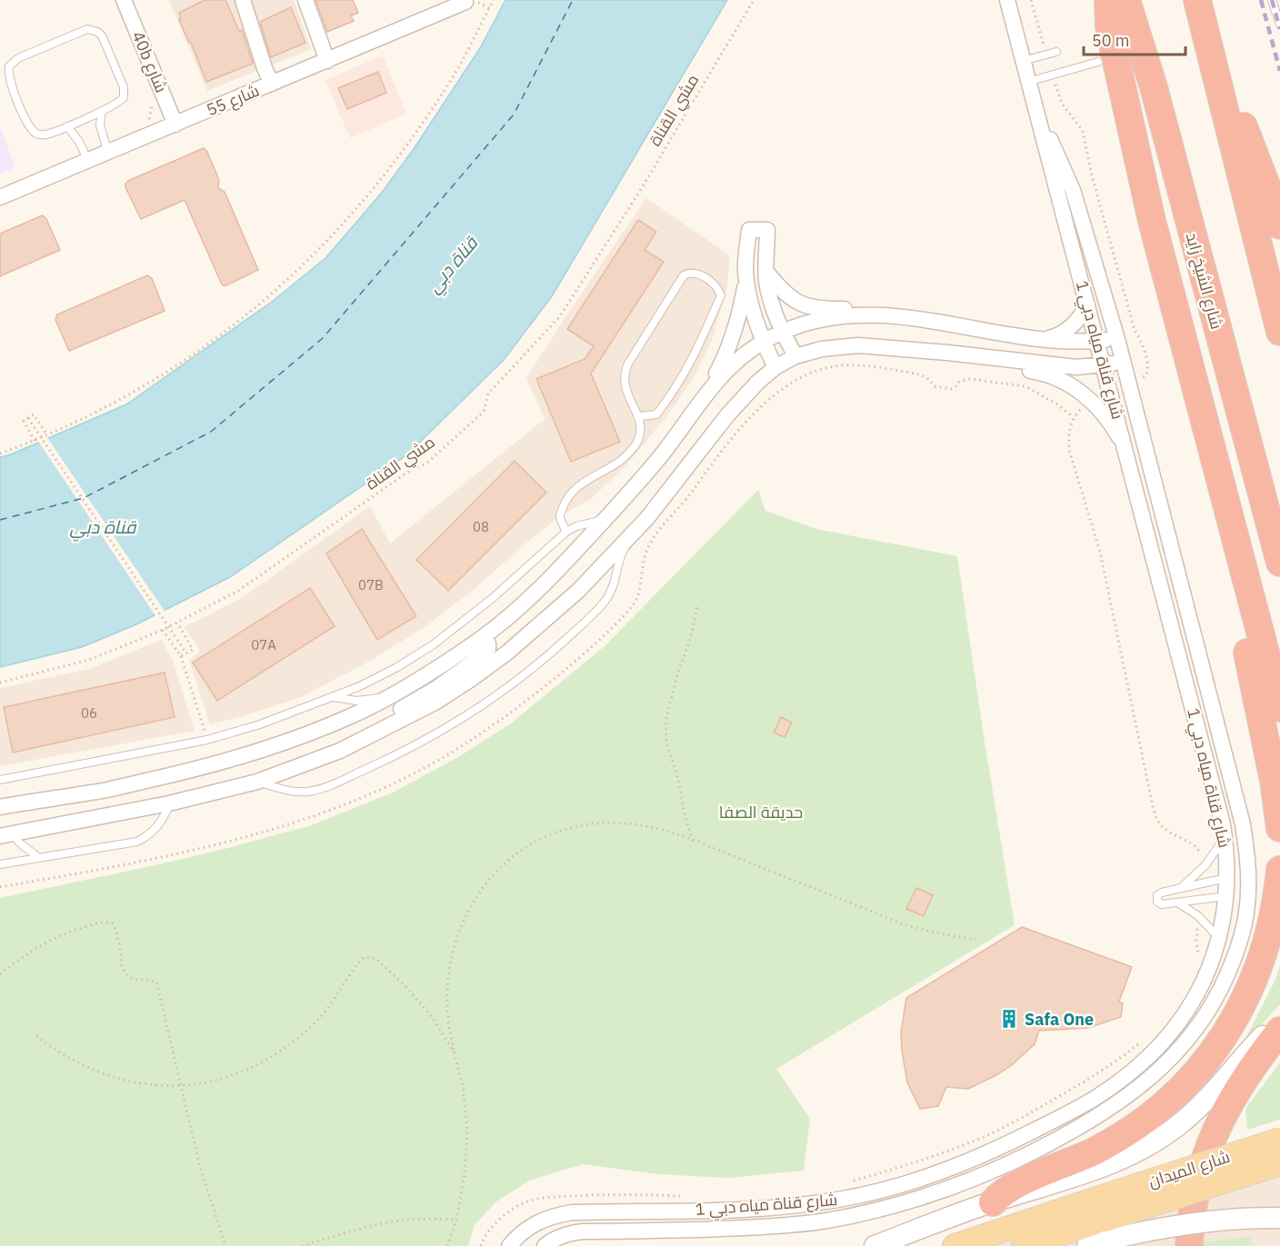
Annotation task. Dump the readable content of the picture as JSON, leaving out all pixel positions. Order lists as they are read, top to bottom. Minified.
{"streets":{"highway":["شارع الشيخ زايد"],"main road":["شارع الميدان"],"street":["40b شارع","شارع 55","شارع قناة مياه دبي 1"],"path":["مشي القناة"]},"crossings":[["40b شارع","شارع 55"]],"water":["قناة دبي"],"parks":["حديقة الصفا"],"places":{"building":["Safa One"]},"house_numbers":["08","07B","07A","06"],"scale_bar":"50 m"}
